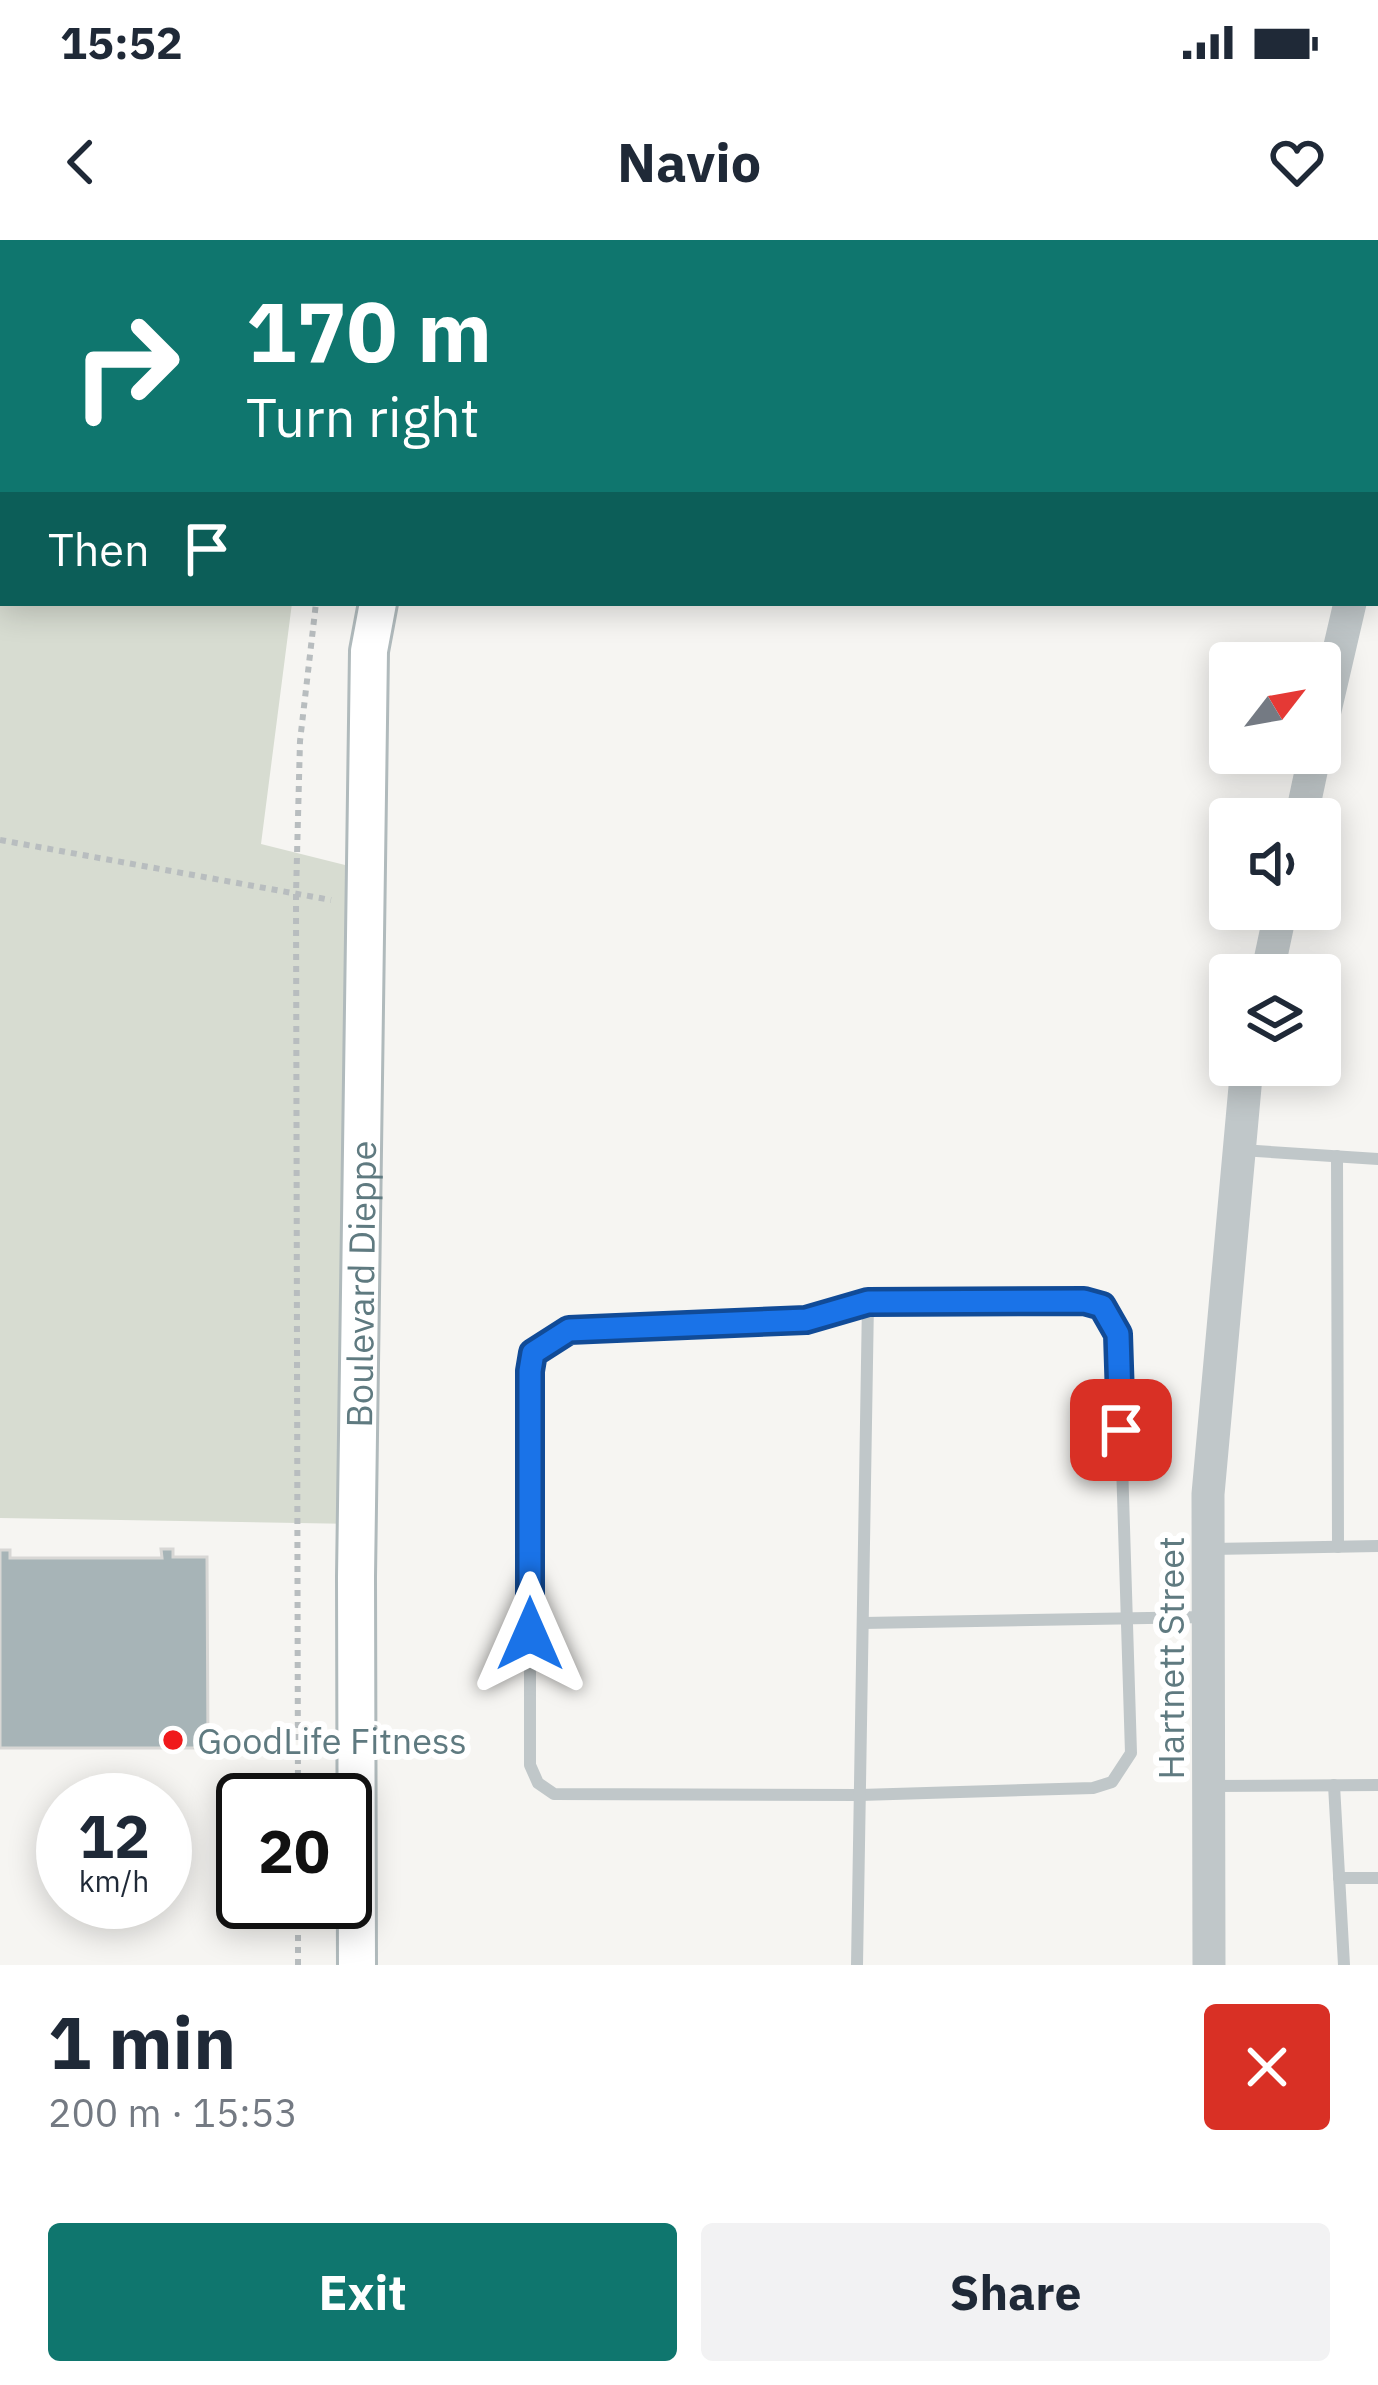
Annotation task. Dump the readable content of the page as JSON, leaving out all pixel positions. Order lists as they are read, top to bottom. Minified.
{"streets":{"main road":["Boulevard Dieppe"],"street":["Hartnett Street"]},"places":["GoodLife Fitness"],"north":"top right","page":{"status":"15:52","header":"Navio","turn":["170 m","Turn right"],"then":"Then","speed":"12 km/h","limit":"20","heading":["1 min","200 m · 15:53"],"buttons":["Exit","Share"]}}
